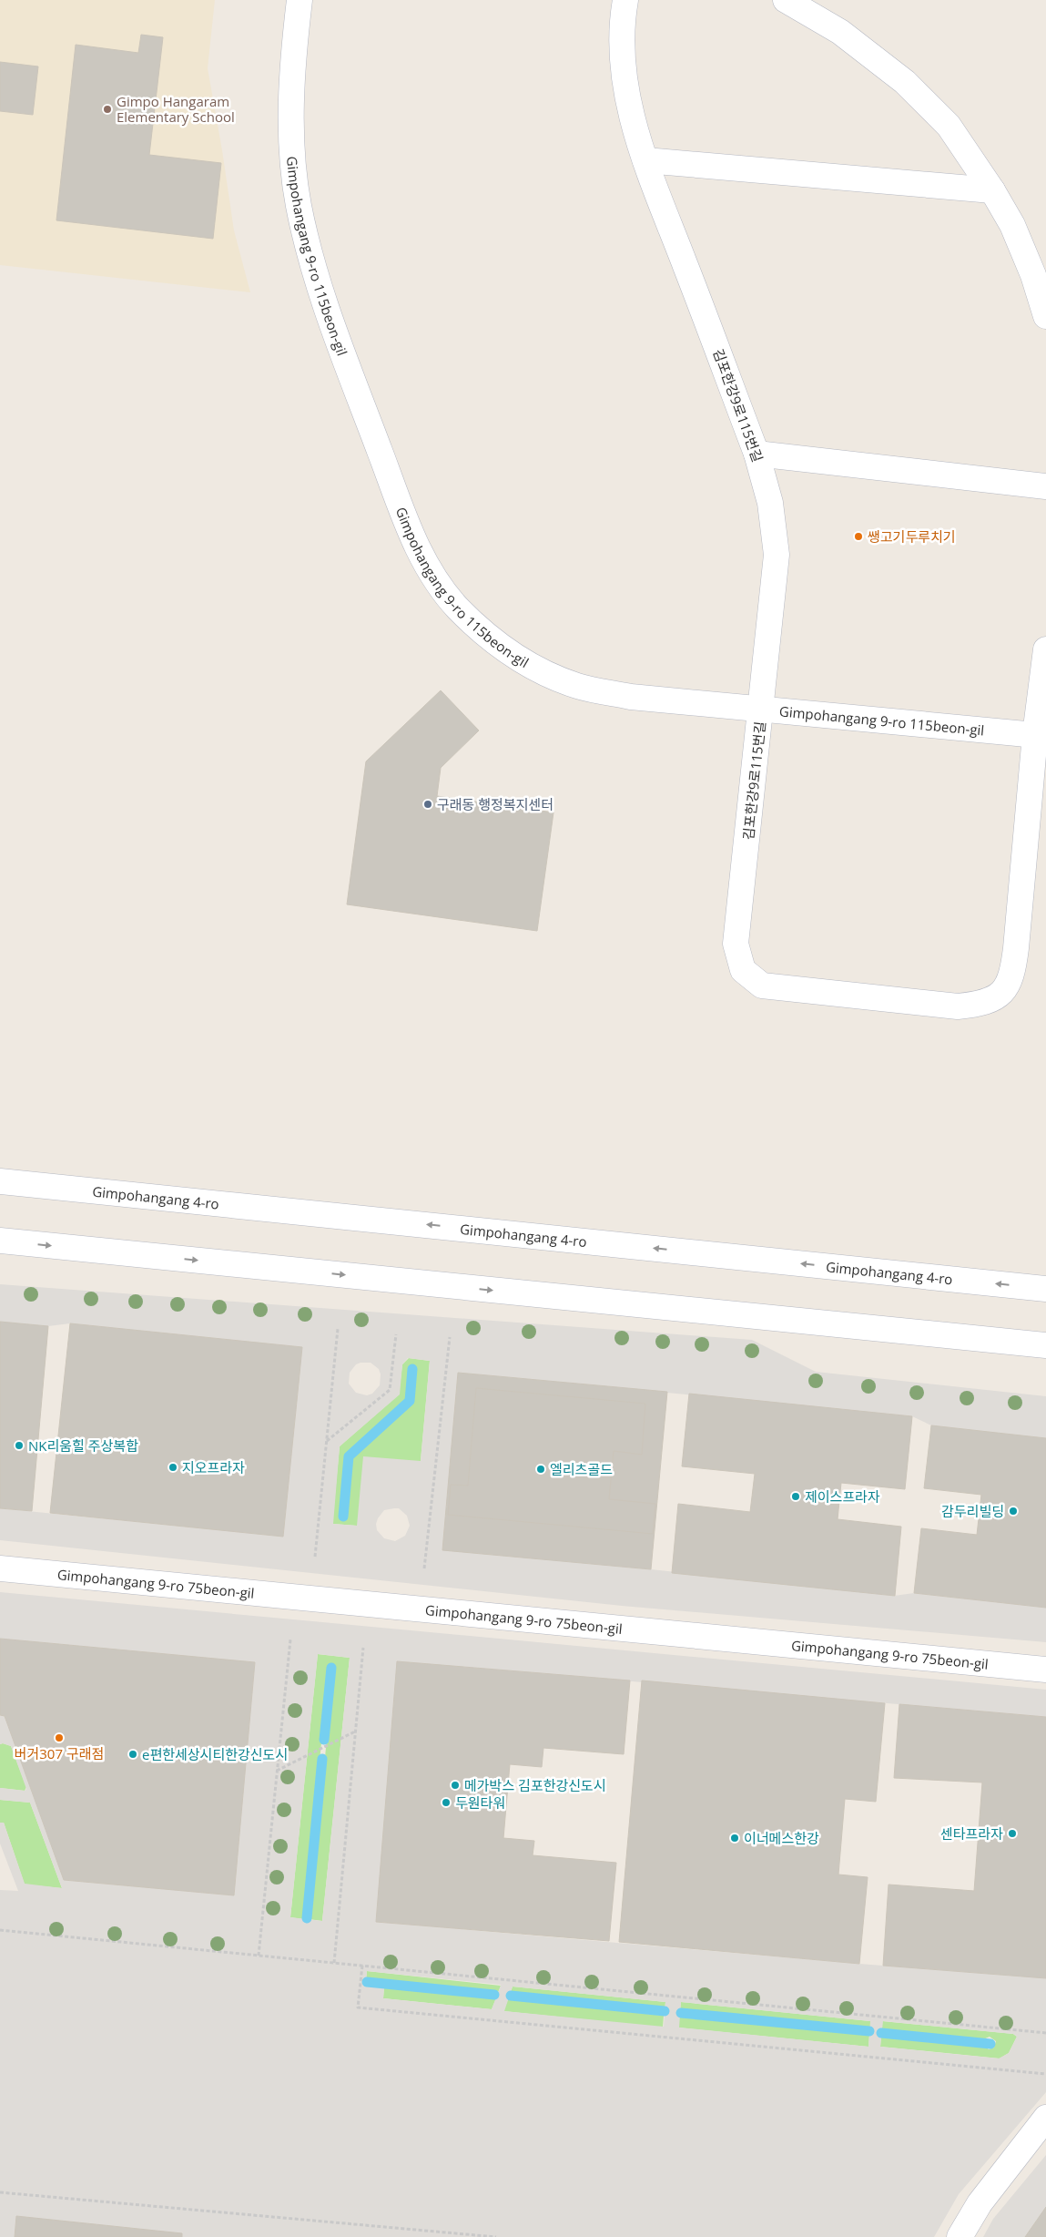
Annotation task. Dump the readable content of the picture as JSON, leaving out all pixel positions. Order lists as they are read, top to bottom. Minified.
{"streets":{"street":["Gimpohangang 9-ro 115beon-gil","김포한강9로115번길","Gimpohangang 4-ro","Gimpohangang 9-ro 75beon-gil"]},"crossings":[["Gimpohangang 9-ro 115beon-gil","김포한강9로115번길"]],"places":["Gimpo Hangaram Elementary School","쌩고기두루치기","구래동 행정복지센터","NK리움힐 주상복합","지오프라자","엘리츠골드","제이스프라자","감두리빌딩","버거307 구래점","e편한세상시티한강신도시","메가박스 김포한강신도시","두원타워","센타프라자","이너메스한강"]}
